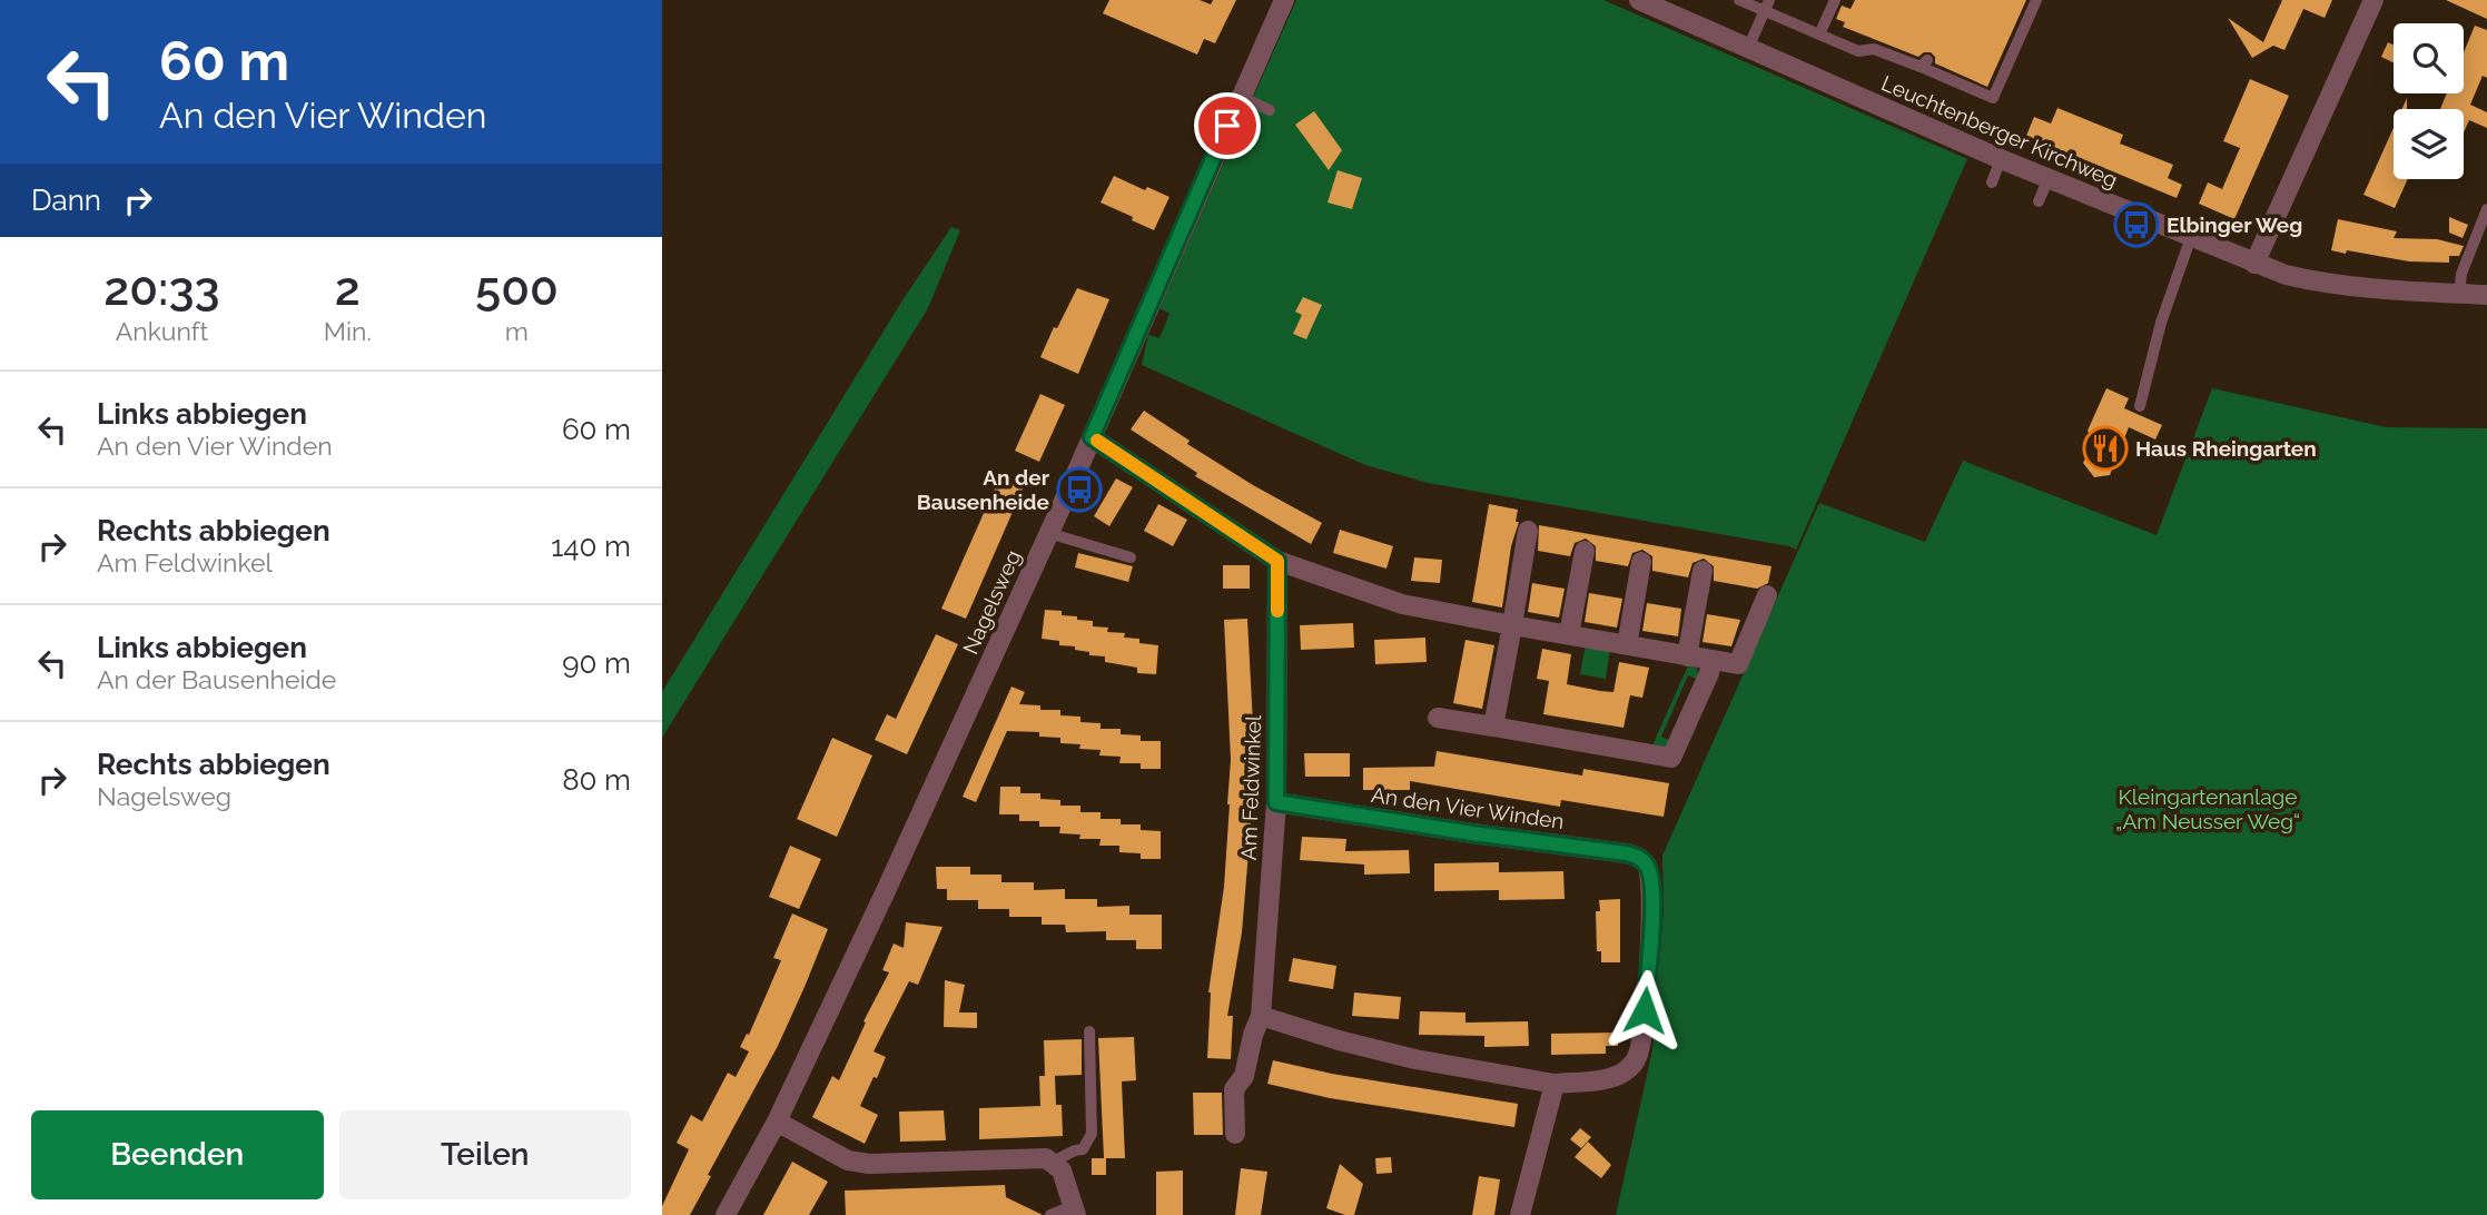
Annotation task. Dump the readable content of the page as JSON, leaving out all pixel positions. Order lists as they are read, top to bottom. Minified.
{"streets":{"street":["Leuchtenberger Kirchweg","Nagelsweg","Am Feldwinkel","An den Vier Winden"]},"crossings":[["Am Feldwinkel","An den Vier Winden"]],"parks":["Kleingartenanlage „Am Neusser Weg“"],"places":{"bus stop":["Elbinger Weg","An der Bausenheide"],"restaurant":["Haus Rheingarten"]},"page":{"turn":["60 m","An den Vier Winden"],"then":"Dann","eta":["20:33","Ankunft","2","Min.","500","m"],"list":[{"name":"Links abbiegen","note":"An den Vier Winden","value":"60 m"},{"name":"Rechts abbiegen","note":"Am Feldwinkel","value":"140 m"},{"name":"Links abbiegen","note":"An der Bausenheide","value":"90 m"},{"name":"Rechts abbiegen","note":"Nagelsweg","value":"80 m"}],"buttons":["Beenden","Teilen"]}}
